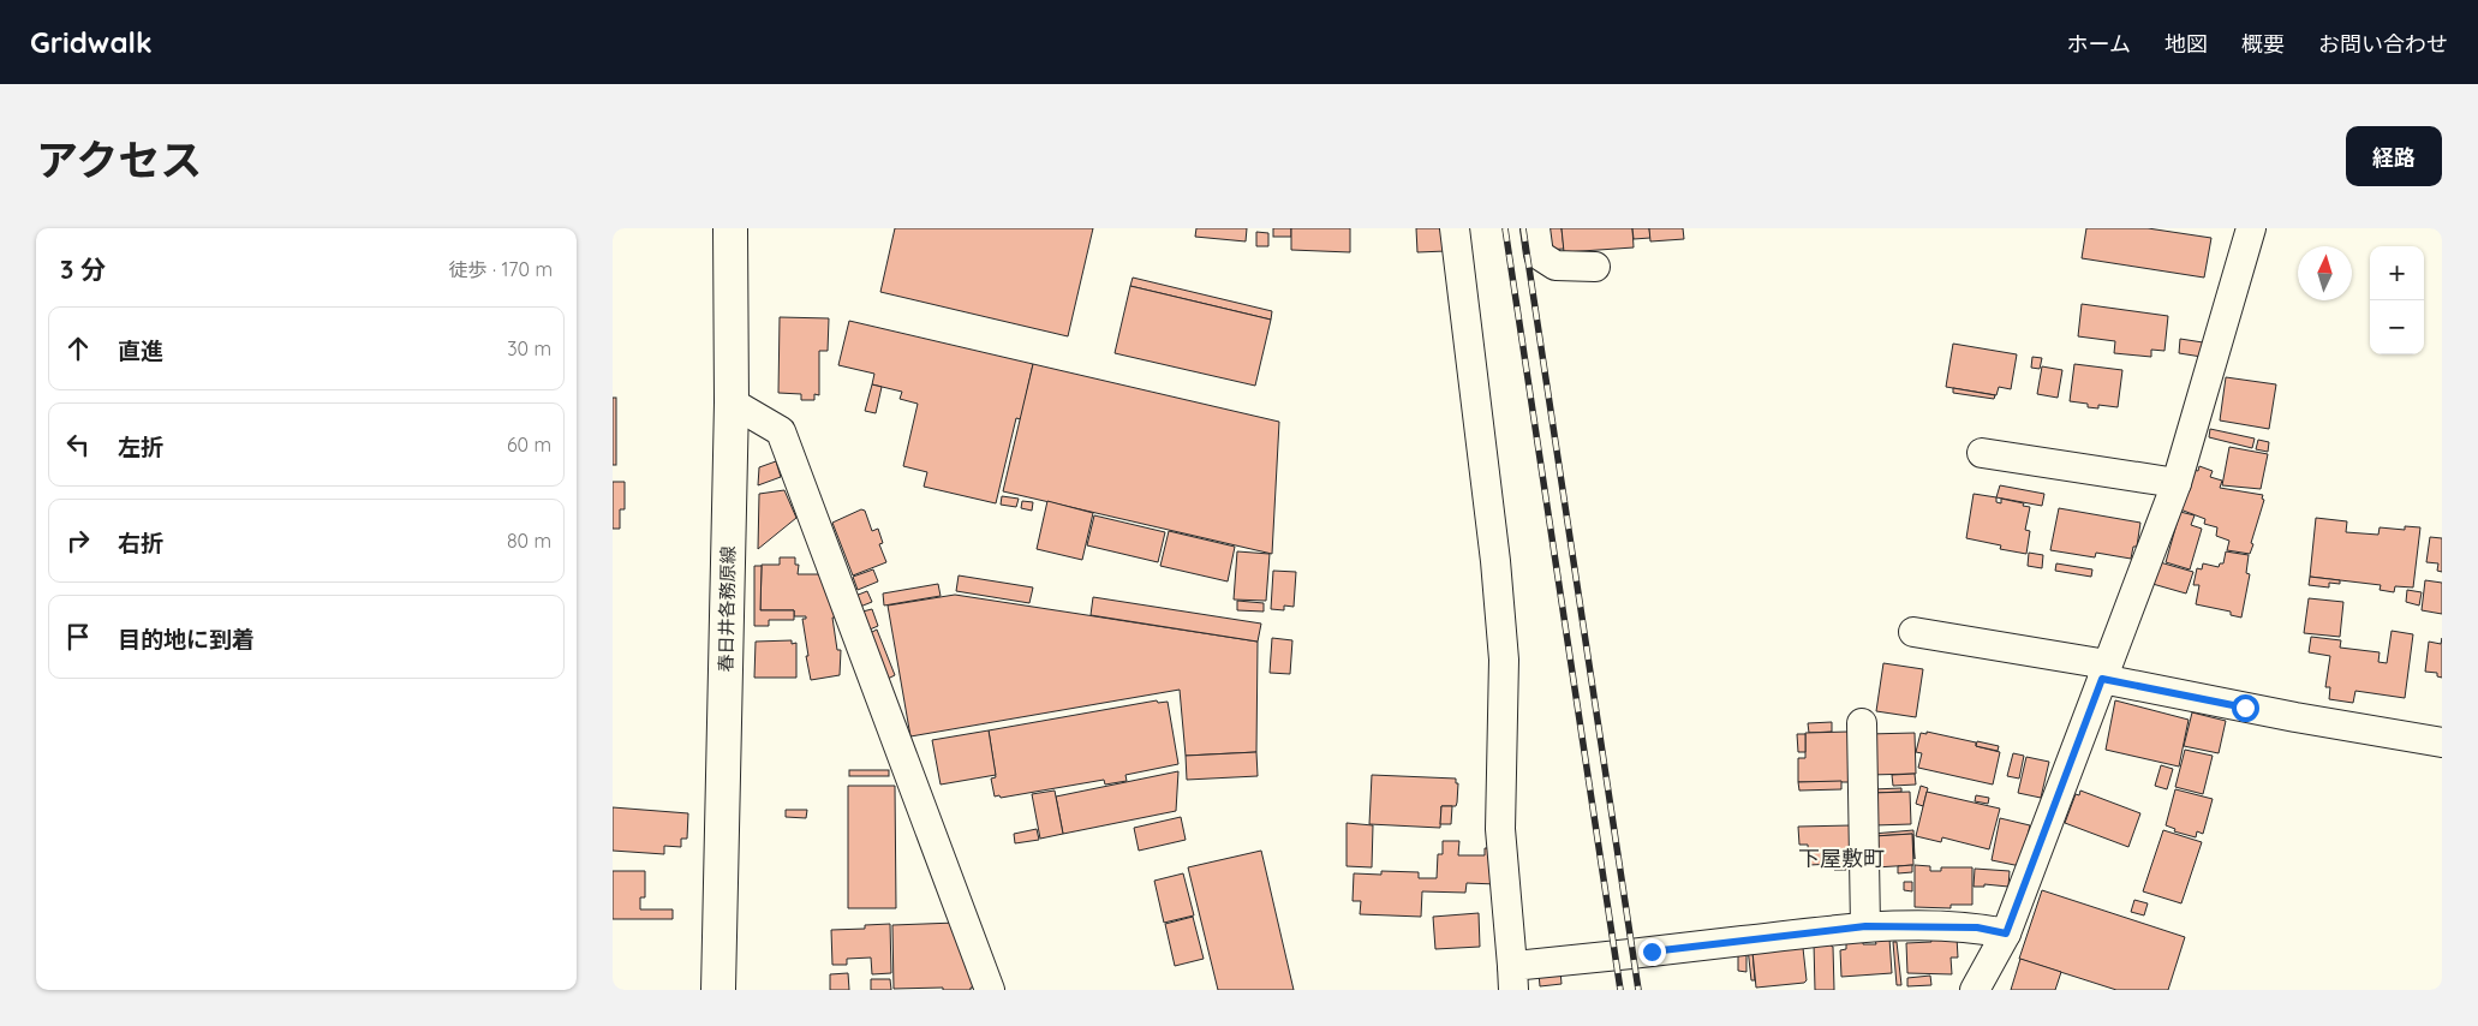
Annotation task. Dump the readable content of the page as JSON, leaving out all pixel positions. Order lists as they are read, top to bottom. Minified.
{"streets":{"main road":["春日井各務原線"]},"districts":["下屋敷町"],"north":"top","page":{"header":"Gridwalk","nav":["ホーム","地図","概要","お問い合わせ"],"title":"アクセス","buttons":"経路","heading":["3 分","徒歩 · 170 m"],"map_buttons":["+","−"],"list":[["直進","30 m"],["左折","60 m"],["右折","80 m"],"目的地に到着"]}}
